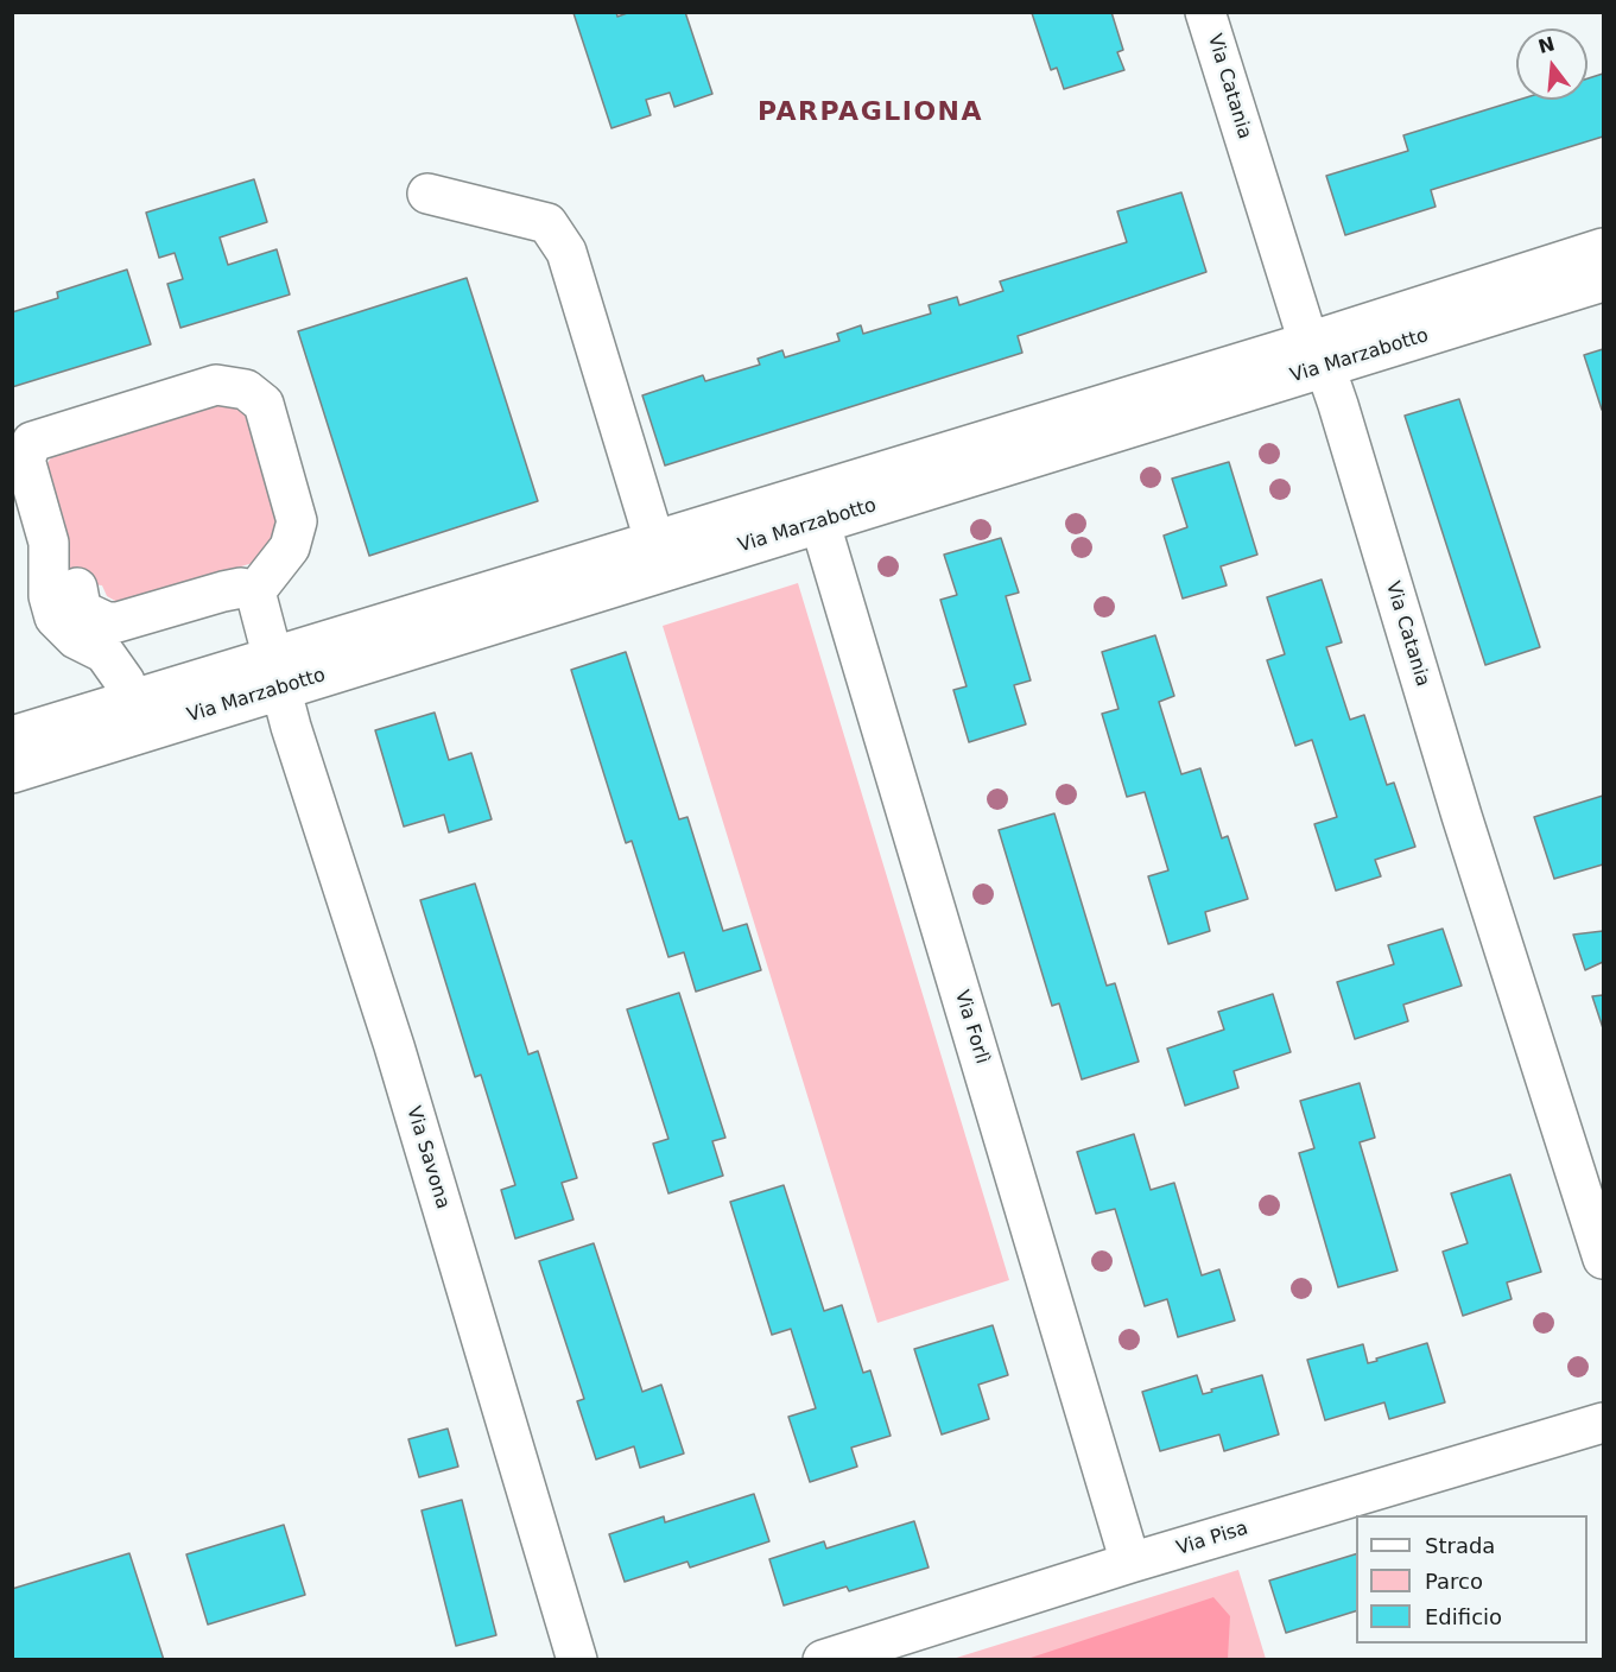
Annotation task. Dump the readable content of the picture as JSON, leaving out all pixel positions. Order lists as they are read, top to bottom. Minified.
{"streets":{"street":["Via Catania","Via Marzabotto","Via Forlì","Via Savona","Via Pisa"]},"crossings":[["Via Catania","Via Marzabotto"],["Via Marzabotto","Via Forlì"],["Via Marzabotto","Via Savona"],["Via Forlì","Via Pisa"]],"districts":["PARPAGLIONA"],"legend":["Strada","Parco","Edificio"],"north":"top"}
